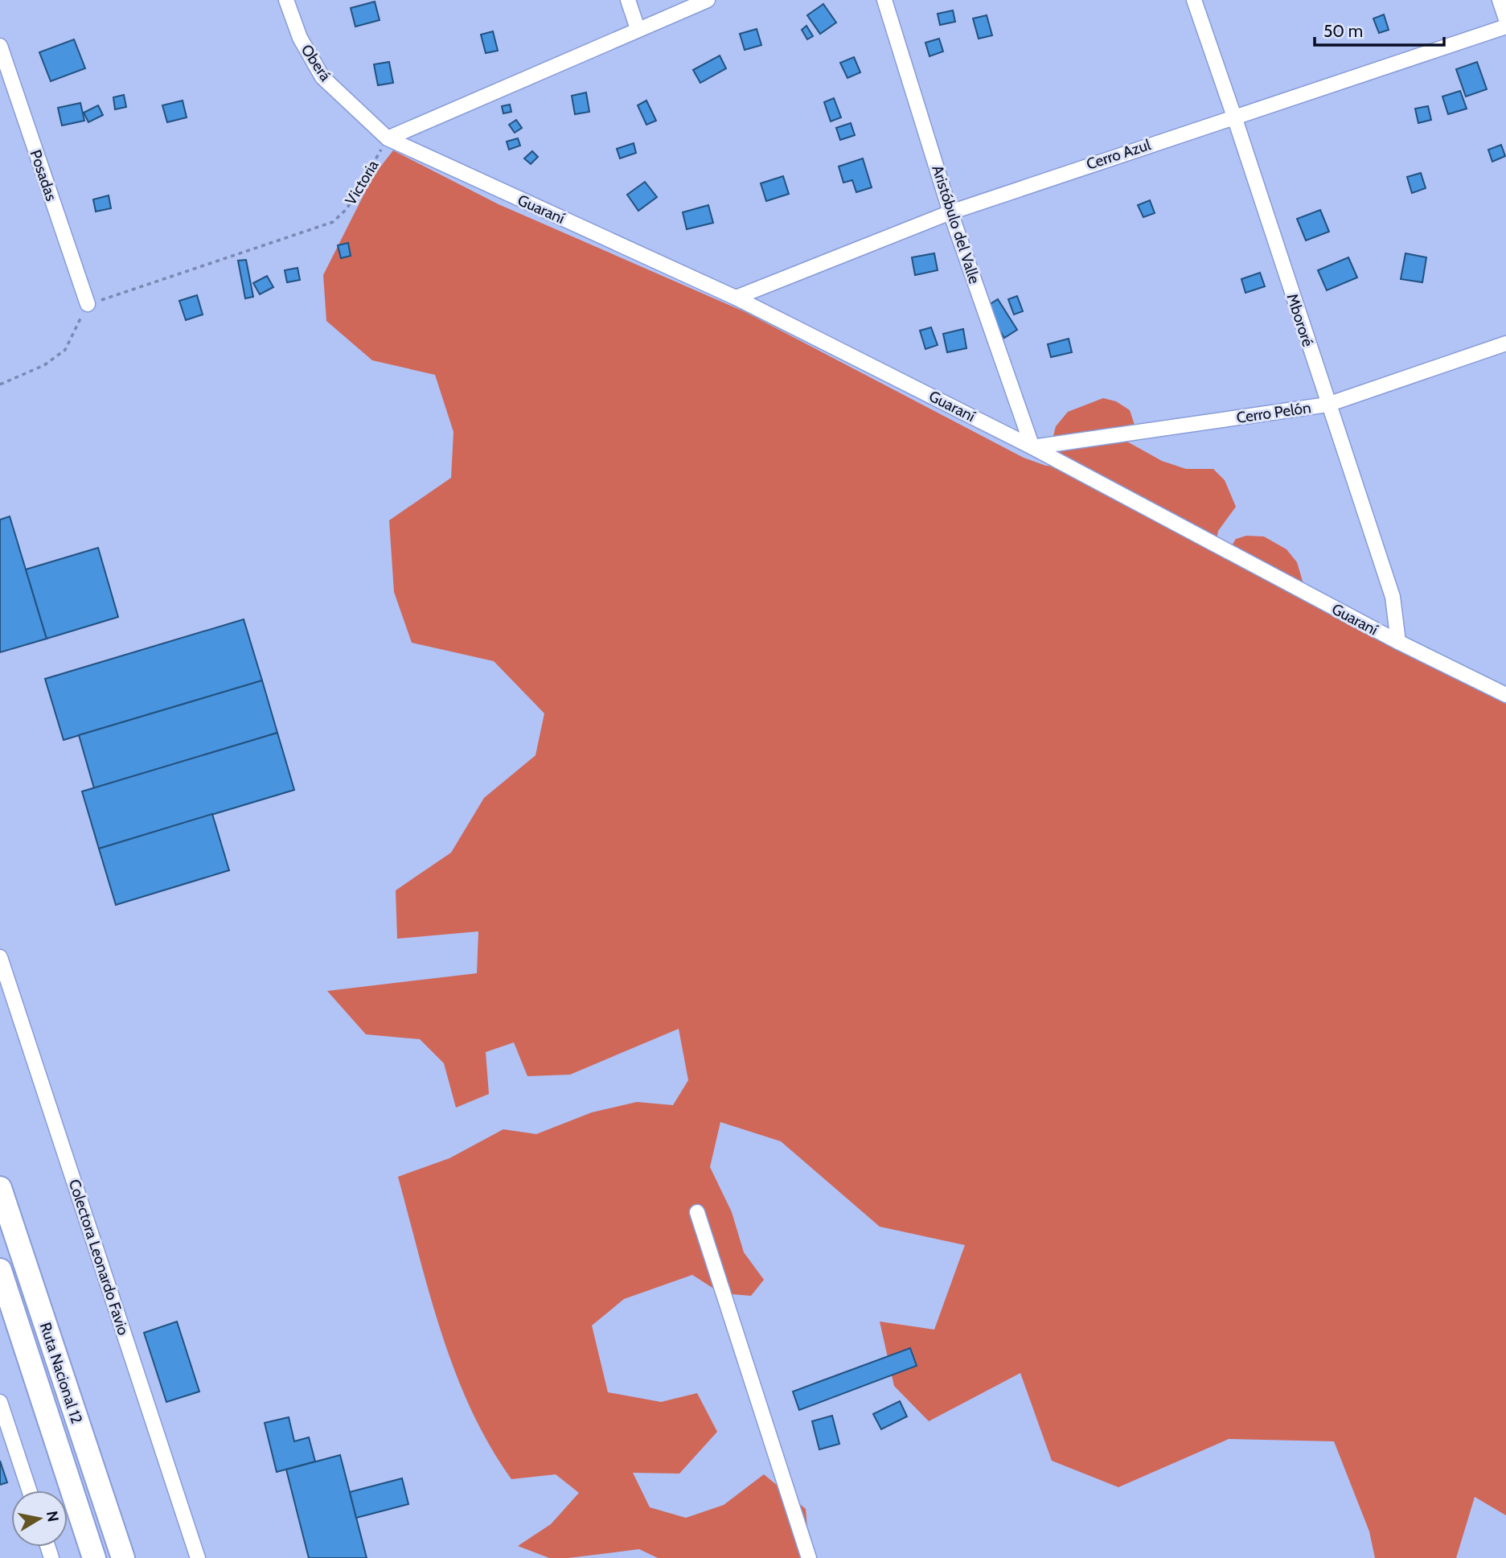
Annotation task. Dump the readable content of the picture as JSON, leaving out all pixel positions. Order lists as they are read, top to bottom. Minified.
{"streets":{"highway":["Ruta Nacional 12"],"street":["Oberá","Cerro Azul","Posadas","Guaraní","Aristóbulo del Valle","Mbororé","Cerro Pelón","Colectora Leonardo Favio"],"path":["Victoria"]},"crossings":[["Oberá","Victoria"],["Oberá","Guaraní"],["Cerro Azul","Guaraní"],["Cerro Azul","Aristóbulo del Valle"],["Cerro Azul","Mbororé"],["Posadas","Victoria"],["Victoria","Guaraní"],["Guaraní","Aristóbulo del Valle"],["Guaraní","Mbororé"],["Guaraní","Cerro Pelón"],["Aristóbulo del Valle","Cerro Pelón"],["Mbororé","Cerro Pelón"]],"scale_bar":"50 m","north":"right"}
